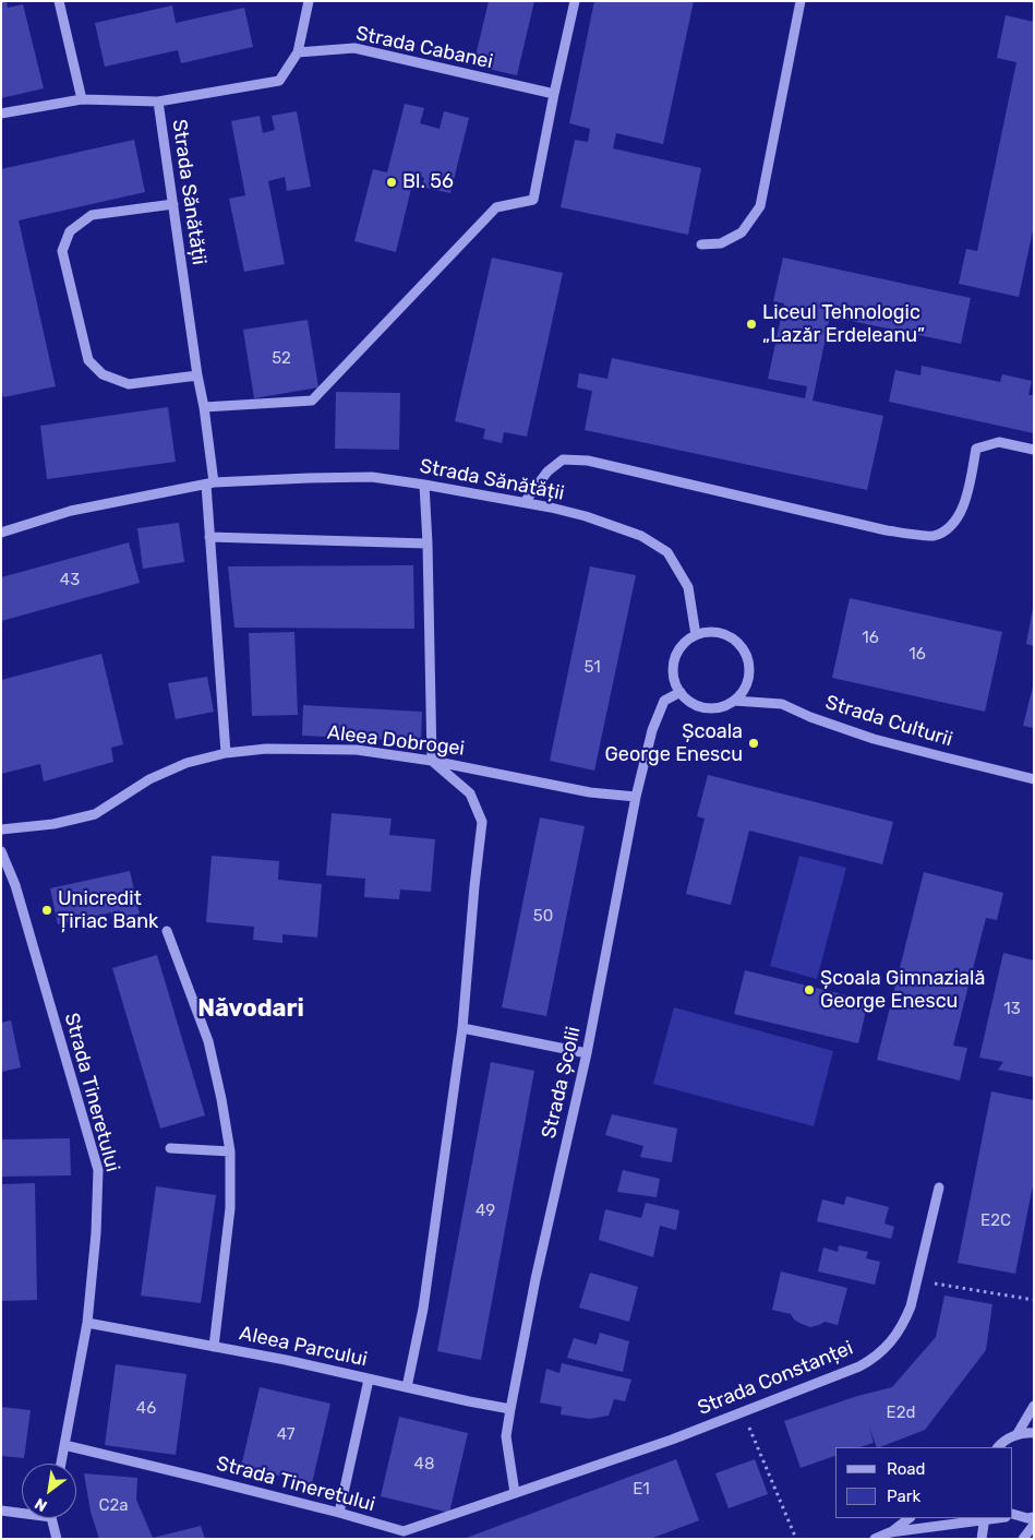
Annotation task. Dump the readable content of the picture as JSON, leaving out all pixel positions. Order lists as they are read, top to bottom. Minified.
{"streets":{"street":["Strada Cabanei","Strada Sănătății","Strada Culturii","Aleea Dobrogei","Strada Școlii","Strada Tineretului","Aleea Parcului","Strada Constanței"]},"crossings":[["Strada Sănătății","Strada Culturii"],["Strada Sănătății","Strada Școlii"],["Strada Culturii","Strada Școlii"],["Aleea Dobrogei","Strada Școlii"],["Strada Școlii","Strada Tineretului"],["Strada Școlii","Aleea Parcului"],["Strada Școlii","Strada Constanței"],["Strada Tineretului","Aleea Parcului"],["Strada Tineretului","Strada Constanței"]],"districts":["Năvodari"],"places":["Bl. 56","Liceul Tehnologic „Lazăr Erdeleanu”","Școala George Enescu","Unicredit Țiriac Bank","Școala Gimnazială George Enescu"],"house_numbers":["52","43","16","16","51","50","13","49","E2C","46","E2d","47","48","E1","C2a"],"legend":["Road","Park"],"north":"bottom left"}
